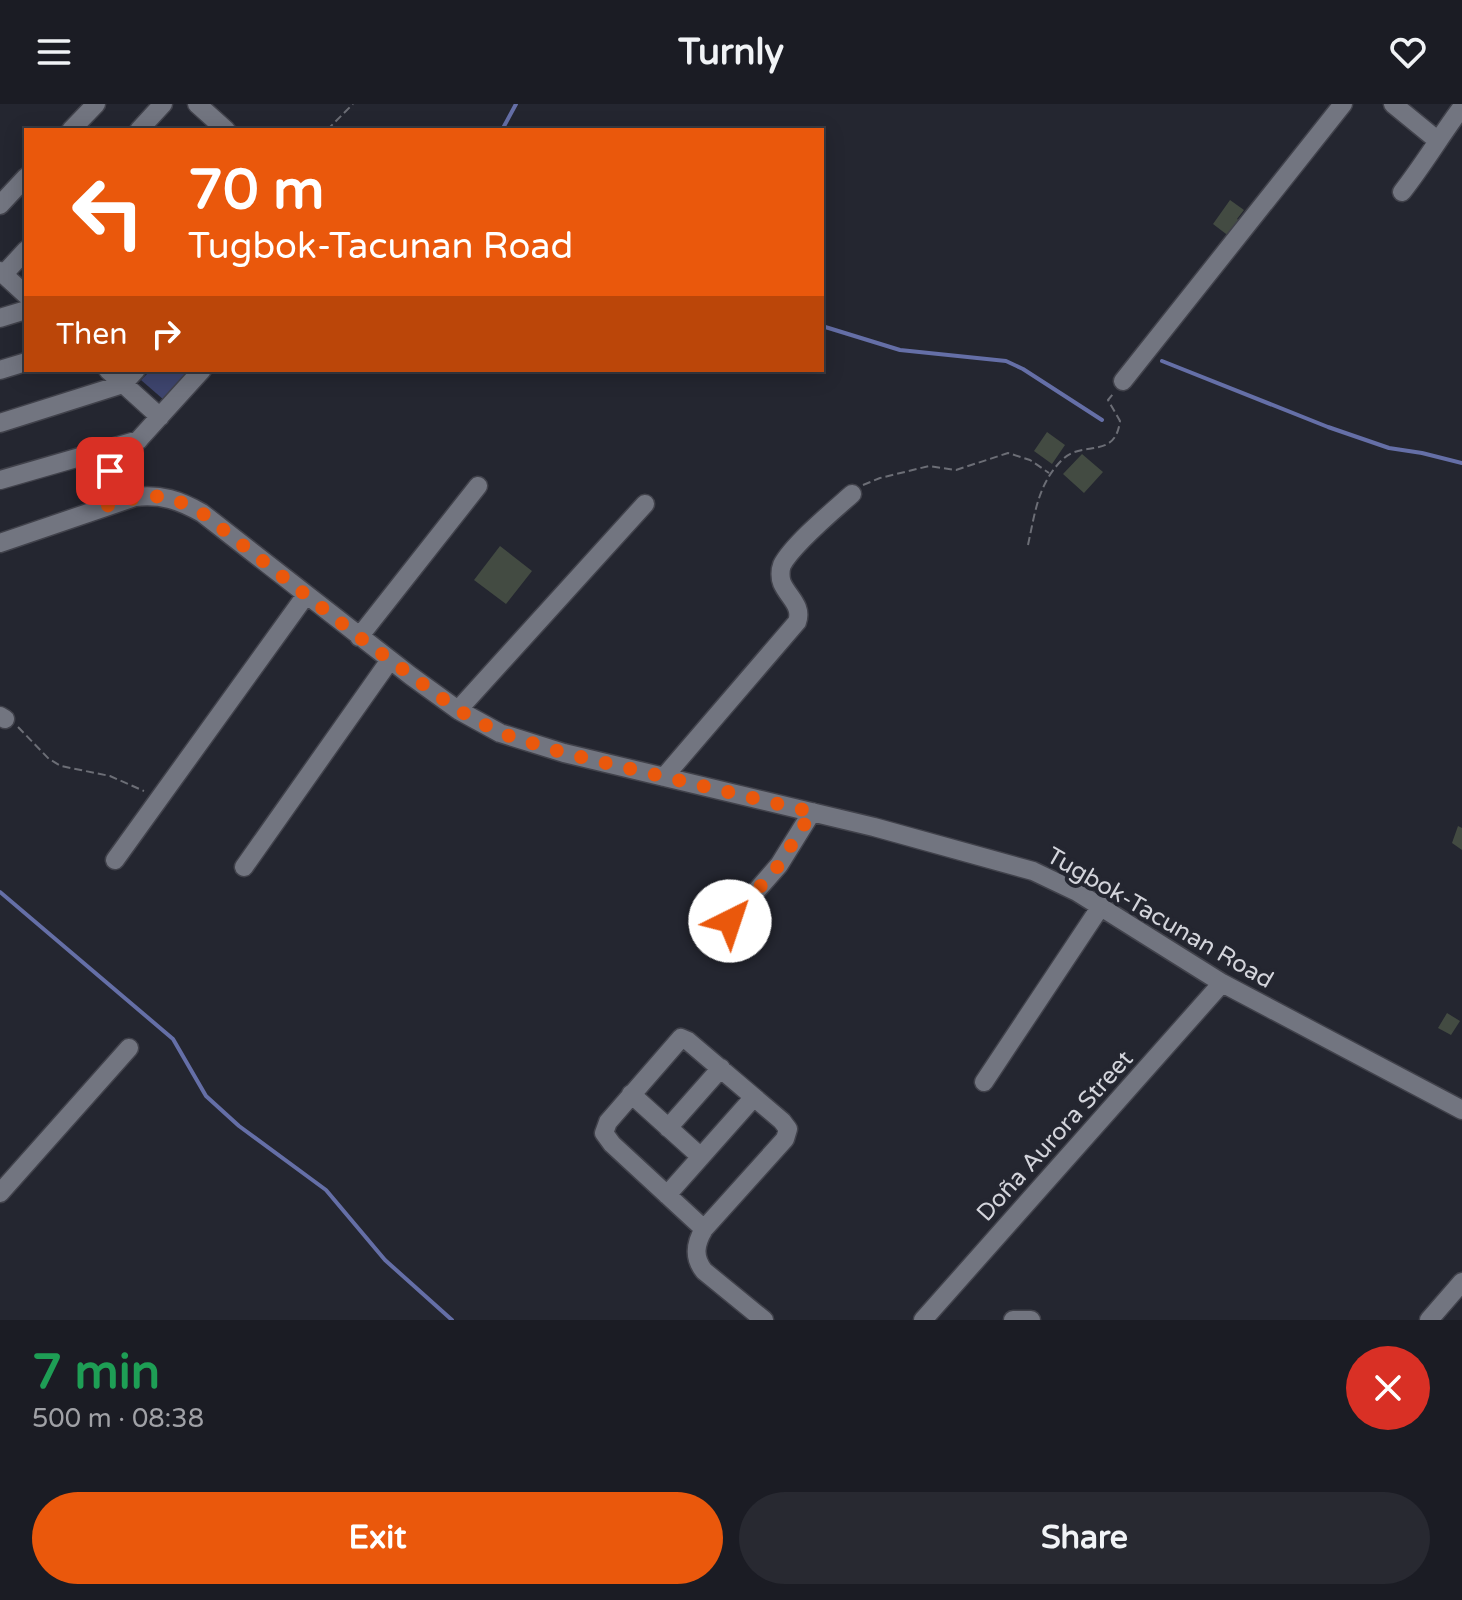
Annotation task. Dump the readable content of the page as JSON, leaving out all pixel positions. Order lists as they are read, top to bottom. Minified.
{"streets":{"street":["Tugbok-Tacunan Road","Doña Aurora Street"]},"crossings":[["Tugbok-Tacunan Road","Doña Aurora Street"]],"page":{"header":"Turnly","turn":["70 m","Tugbok-Tacunan Road"],"then":"Then","heading":["7 min","500 m · 08:38"],"buttons":["Exit","Share"]}}
